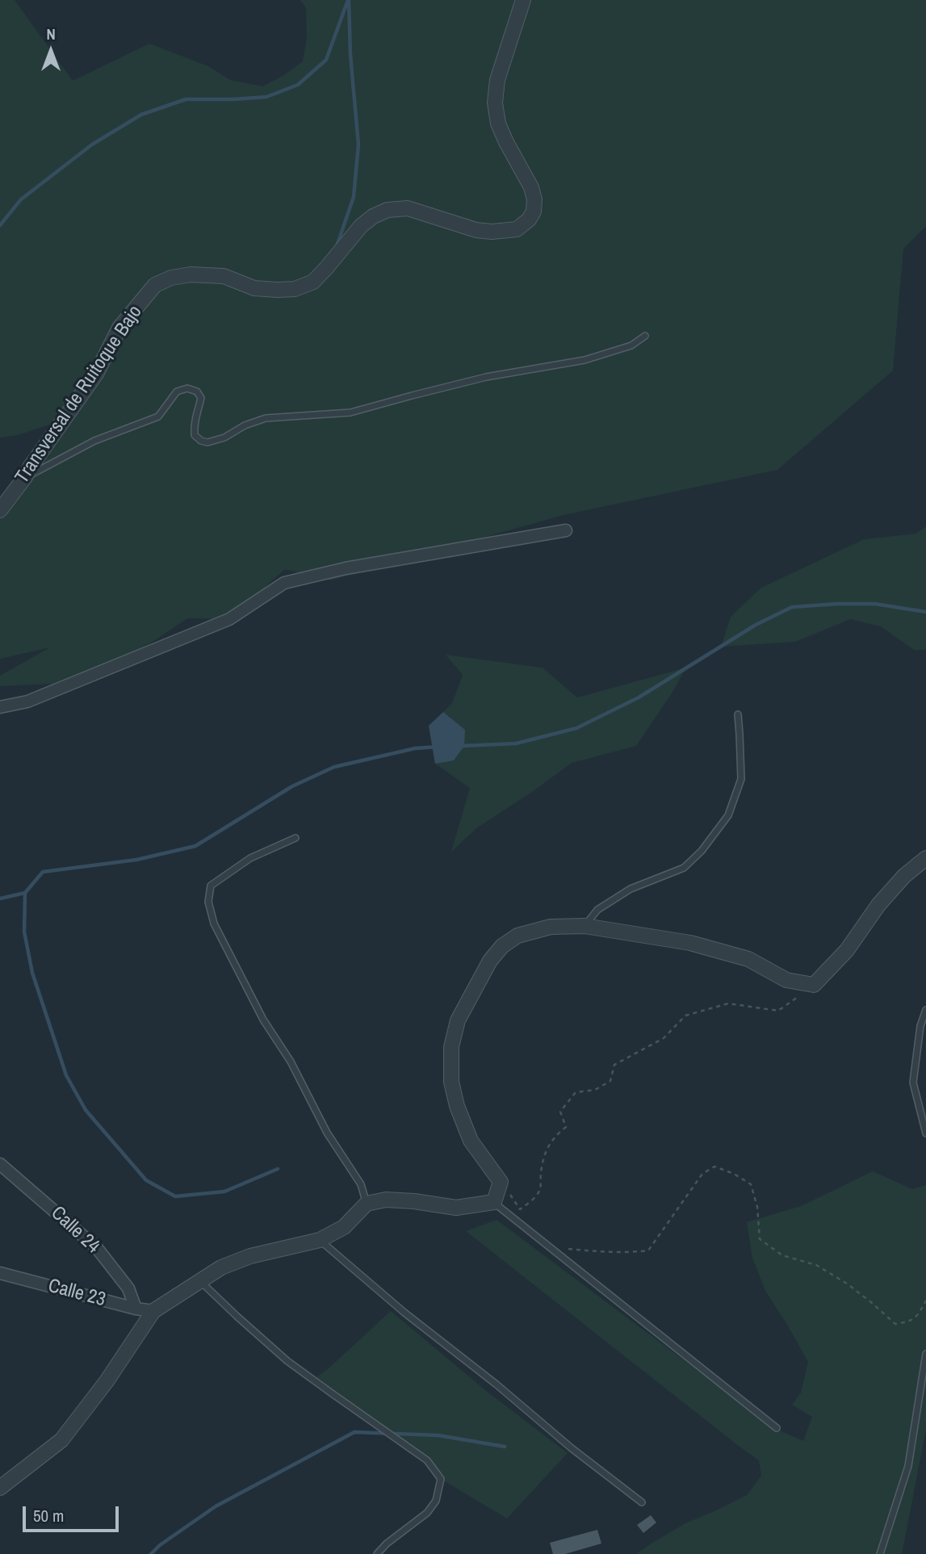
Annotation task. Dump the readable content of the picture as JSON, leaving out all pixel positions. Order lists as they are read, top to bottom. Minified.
{"streets":{"street":["Transversal de Ruitoque Bajo","Calle 24","Calle 23"]},"crossings":[["Calle 24","Calle 23"]],"scale_bar":"50 m","north":"top"}
